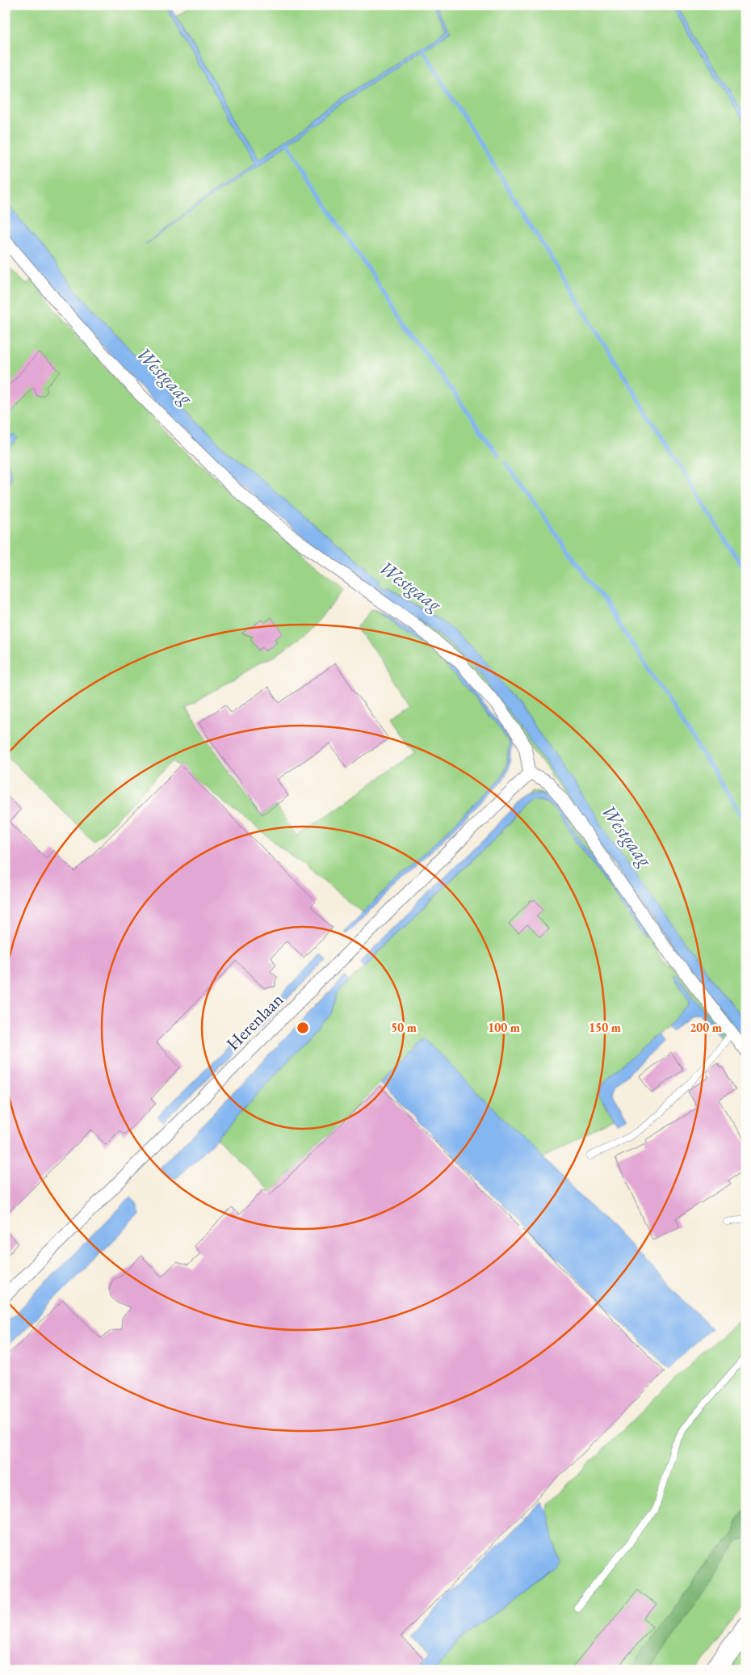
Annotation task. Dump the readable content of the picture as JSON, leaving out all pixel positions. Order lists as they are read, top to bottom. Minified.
{"streets":{"street":["Herenlaan"]},"water":["Westgaag"],"rings":["50 m","100 m","150 m","200 m"]}
